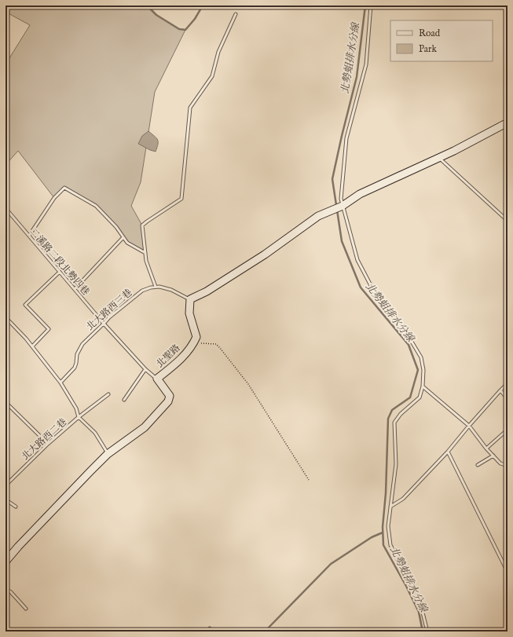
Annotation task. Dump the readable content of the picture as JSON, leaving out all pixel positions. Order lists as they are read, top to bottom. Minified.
{"streets":{"street":["北聖路"],"lane":["二溪路二段北勢四巷","北大路西三巷","北大路西二巷"]},"crossings":[["二溪路二段北勢四巷","北大路西三巷"],["二溪路二段北勢四巷","北聖路"],["北大路西三巷","北聖路"]],"water":["北勢蛆排水分線"],"legend":["Road","Park"]}
